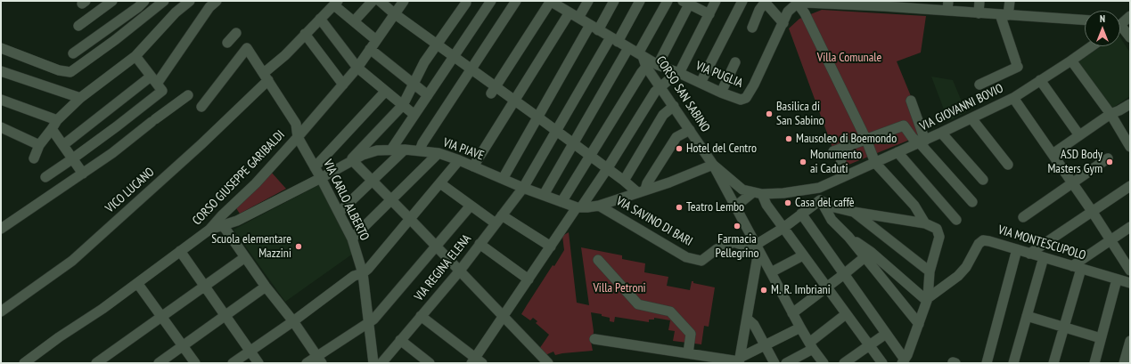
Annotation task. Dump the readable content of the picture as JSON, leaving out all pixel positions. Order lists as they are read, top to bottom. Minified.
{"streets":{"street":["VIA PUGLIA","CORSO SAN SABINO","VIA GIOVANNI BOVIO","VIA PIAVE","CORSO GIUSEPPE GARIBALDI","VICO LUCANO","VIA CARLO ALBERTO","VIA SAVINO DI BARI","VIA MONTESCUPOLO","VIA REGINA ELENA"]},"crossings":[["VIA PUGLIA","CORSO SAN SABINO"],["CORSO SAN SABINO","VIA PIAVE"],["CORSO SAN SABINO","VIA REGINA ELENA"],["VIA PIAVE","CORSO GIUSEPPE GARIBALDI"],["VIA PIAVE","VIA CARLO ALBERTO"],["VIA PIAVE","VIA SAVINO DI BARI"],["VIA PIAVE","VIA REGINA ELENA"],["CORSO GIUSEPPE GARIBALDI","VIA CARLO ALBERTO"],["VICO LUCANO","VIA CARLO ALBERTO"]],"parks":["Villa Comunale","Villa Petroni"],"places":["Basilica di San Sabino","Mausoleo di Boemondo","Hotel del Centro","Monumento ai Caduti","ASD Body Masters Gym","Casa del caffè","Teatro Lembo","Farmacia Pellegrino","Scuola elementare Mazzini","M. R. Imbriani"],"north":"top"}
